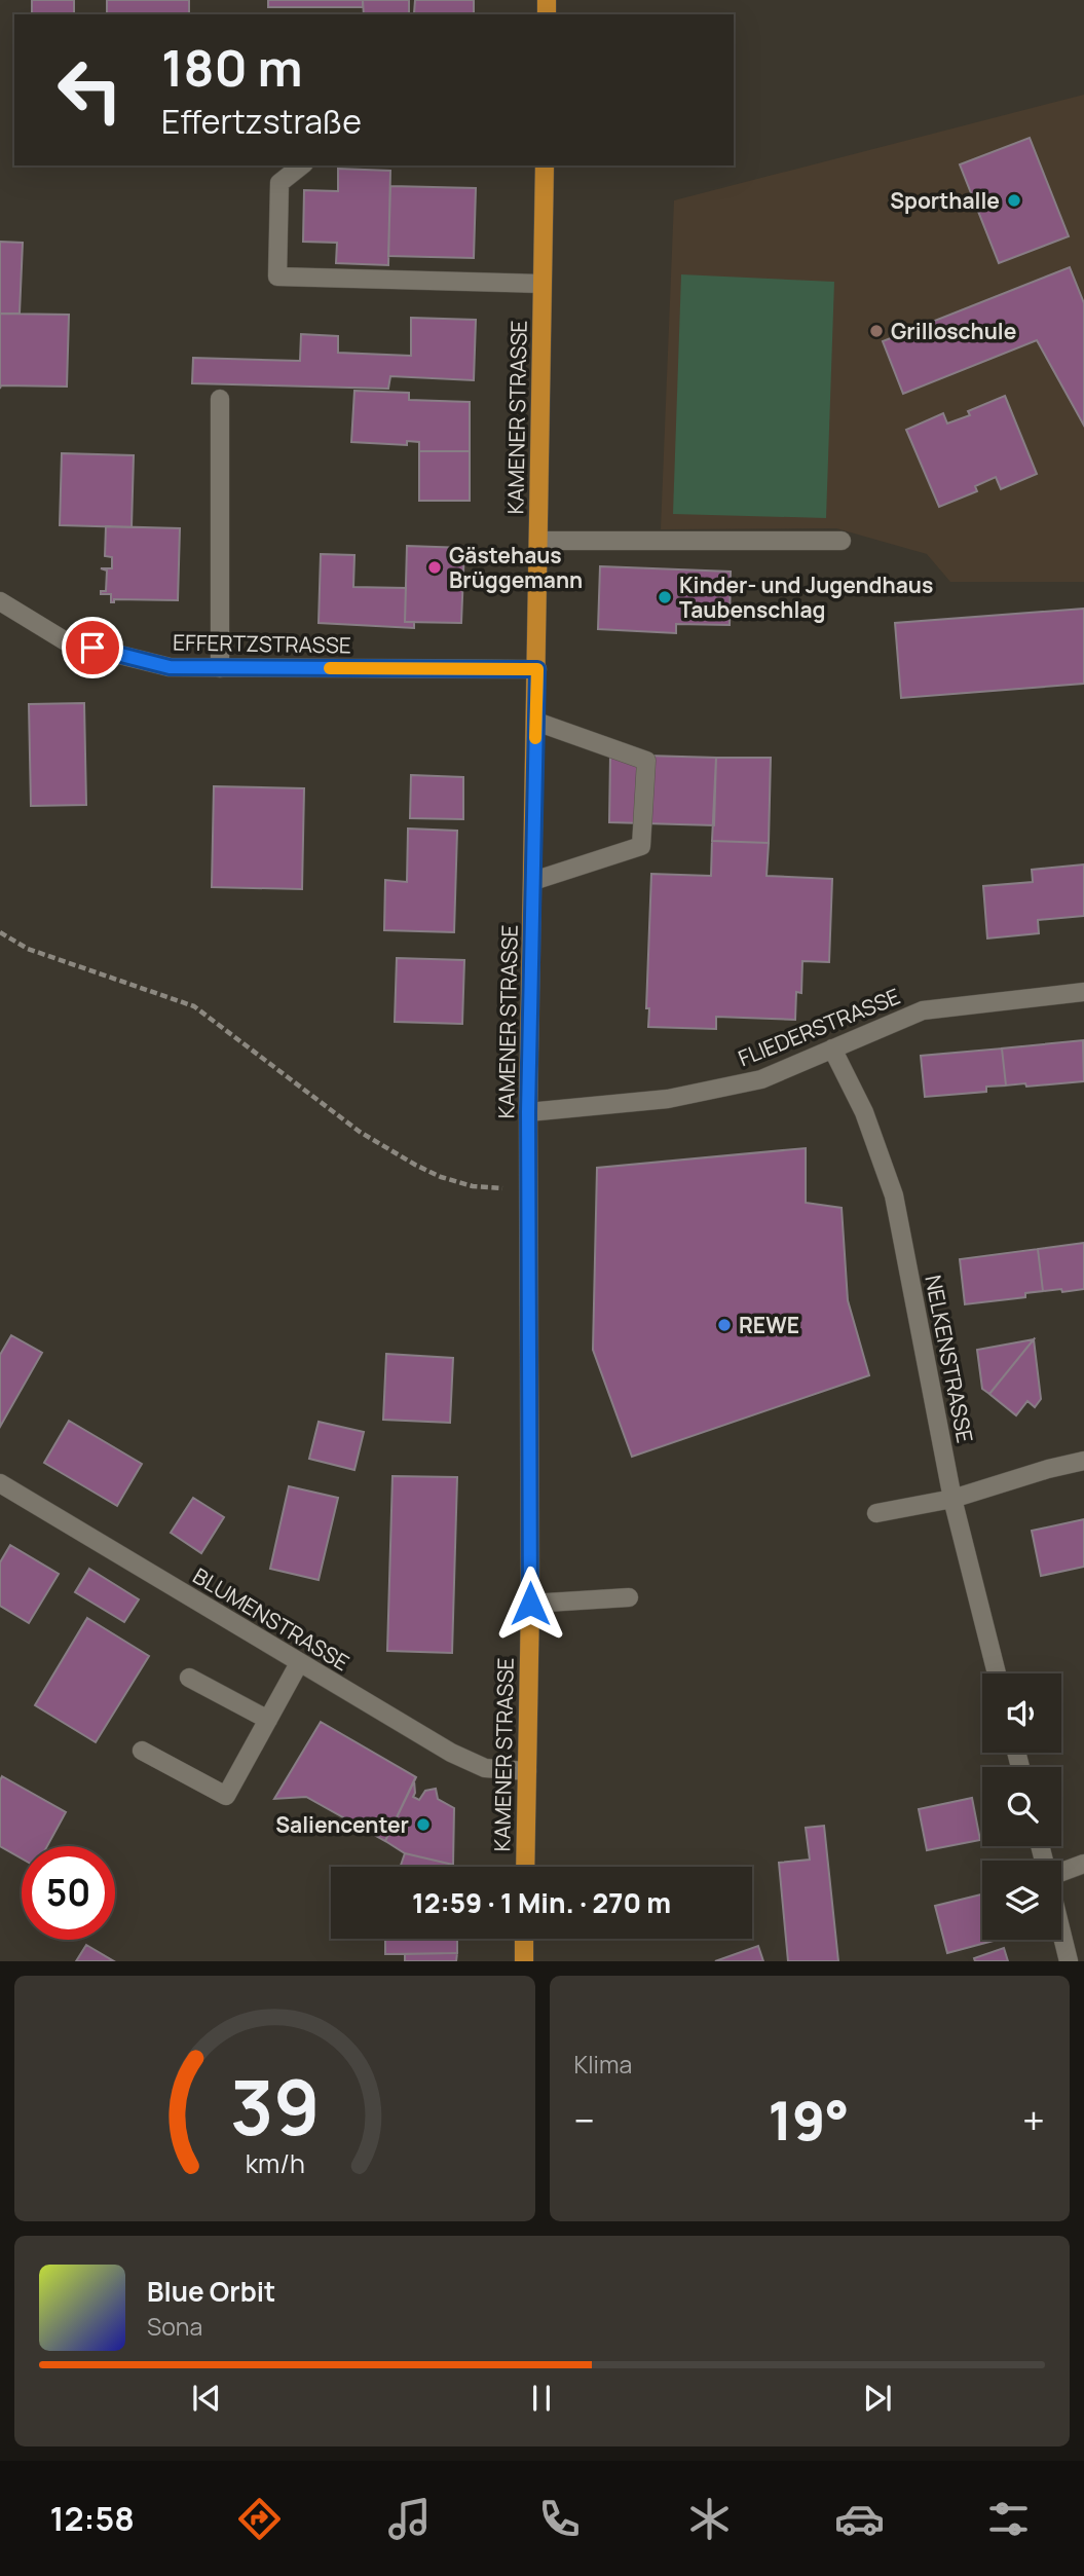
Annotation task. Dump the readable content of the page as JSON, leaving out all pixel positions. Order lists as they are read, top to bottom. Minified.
{"streets":{"main road":["KAMENER STRASSE"],"street":["EFFERTZSTRASSE","FLIEDERSTRASSE","NELKENSTRASSE","BLUMENSTRASSE"]},"crossings":[["KAMENER STRASSE","EFFERTZSTRASSE"],["KAMENER STRASSE","FLIEDERSTRASSE"],["KAMENER STRASSE","BLUMENSTRASSE"],["FLIEDERSTRASSE","NELKENSTRASSE"]],"places":["Sporthalle","Grilloschule","Gästehaus Brüggemann","Kinder- und Jugendhaus Taubenschlag","REWE","Saliencenter"],"page":{"turn":["180 m","Effertzstraße"],"limit":"50","trip":"12:59 · 1 Min. · 270 m","tile":"Klima","heat":["−","19°","+"],"song":["Blue Orbit","Sona"],"tabs":"12:58","gauge":["39","km/h"]}}
